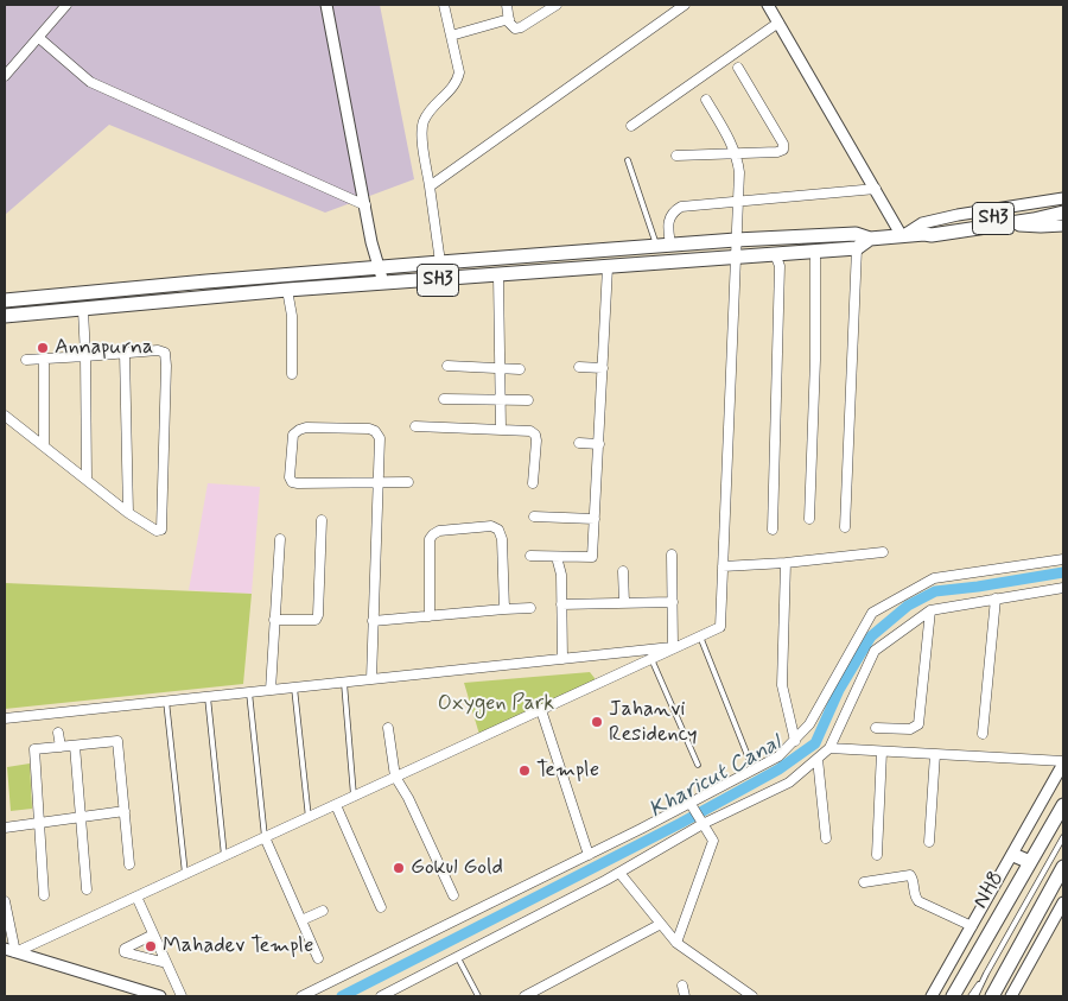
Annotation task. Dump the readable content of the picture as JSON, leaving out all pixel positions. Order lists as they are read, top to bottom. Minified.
{"streets":{"main road":["SH3","NH8"]},"water":["Kharicut Canal"],"parks":["Oxygen Park"],"places":["Annapurna","Jahanvi Residency","Temple","Gokul Gold","Mahadev Temple"]}
